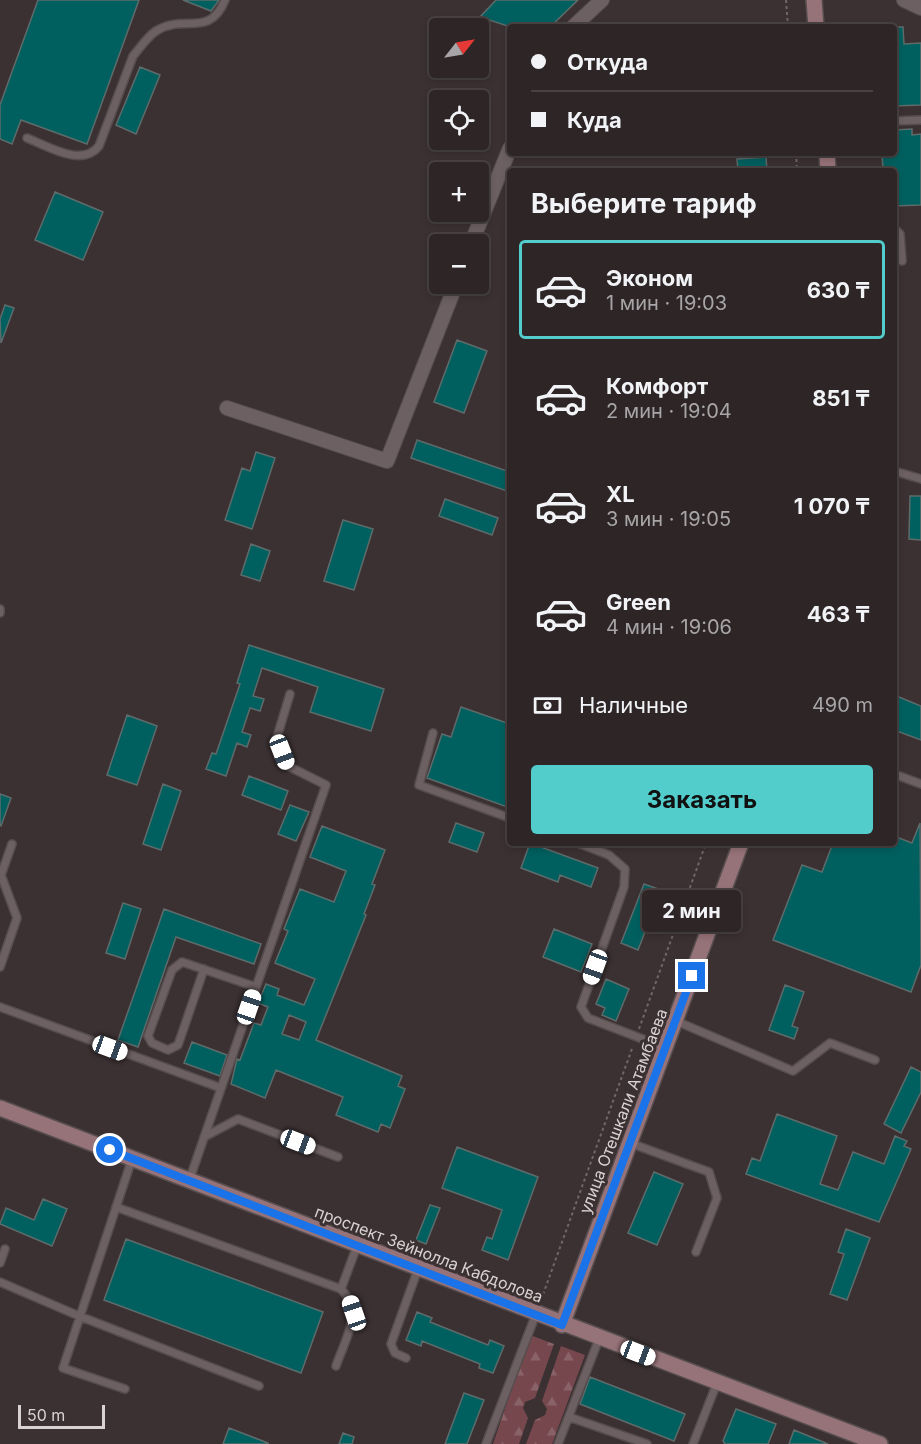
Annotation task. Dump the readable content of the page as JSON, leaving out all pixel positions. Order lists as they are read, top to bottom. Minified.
{"streets":{"main road":["улица Отешкали Атамбаева","проспект Зейнолла Кабдолова"]},"crossings":[["улица Отешкали Атамбаева","проспект Зейнолла Кабдолова"]],"scale_bar":"50 m","north":"top right","page":{"map_buttons":["+","−"],"banner":["Откуда","Куда"],"heading":"Выберите тариф","list":[{"name":"Эконом","note":"1 мин · 19:03","value":"630 ₸"},{"name":"Комфорт","note":"2 мин · 19:04","value":"851 ₸"},{"name":"XL","note":"3 мин · 19:05","value":"1 070 ₸"},{"name":"Green","note":"4 мин · 19:06","value":"463 ₸"}],"pay":["Наличные","490 m"],"buttons":"Заказать","bubble":"2 мин","scale":"50 m"}}
